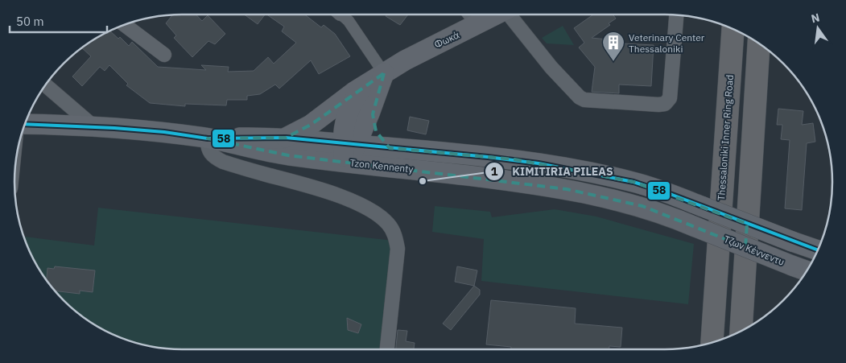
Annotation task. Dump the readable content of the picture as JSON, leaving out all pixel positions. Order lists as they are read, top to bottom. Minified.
{"streets":{"highway":["Thessaloniki Inner Ring Road"],"main road":["Φωκά","Tzon Kennenty","Τζων Κέννεντυ"]},"crossings":[["Φωκά","Tzon Kennenty"],["Tzon Kennenty","Τζων Κέννεντυ"]],"places":{"building":["Veterinary Center Thessaloniki"],"other":["KIMITIRIA PILEAS"]},"lines":["transit line 58"],"scale_bar":"50 m","north":"top"}
